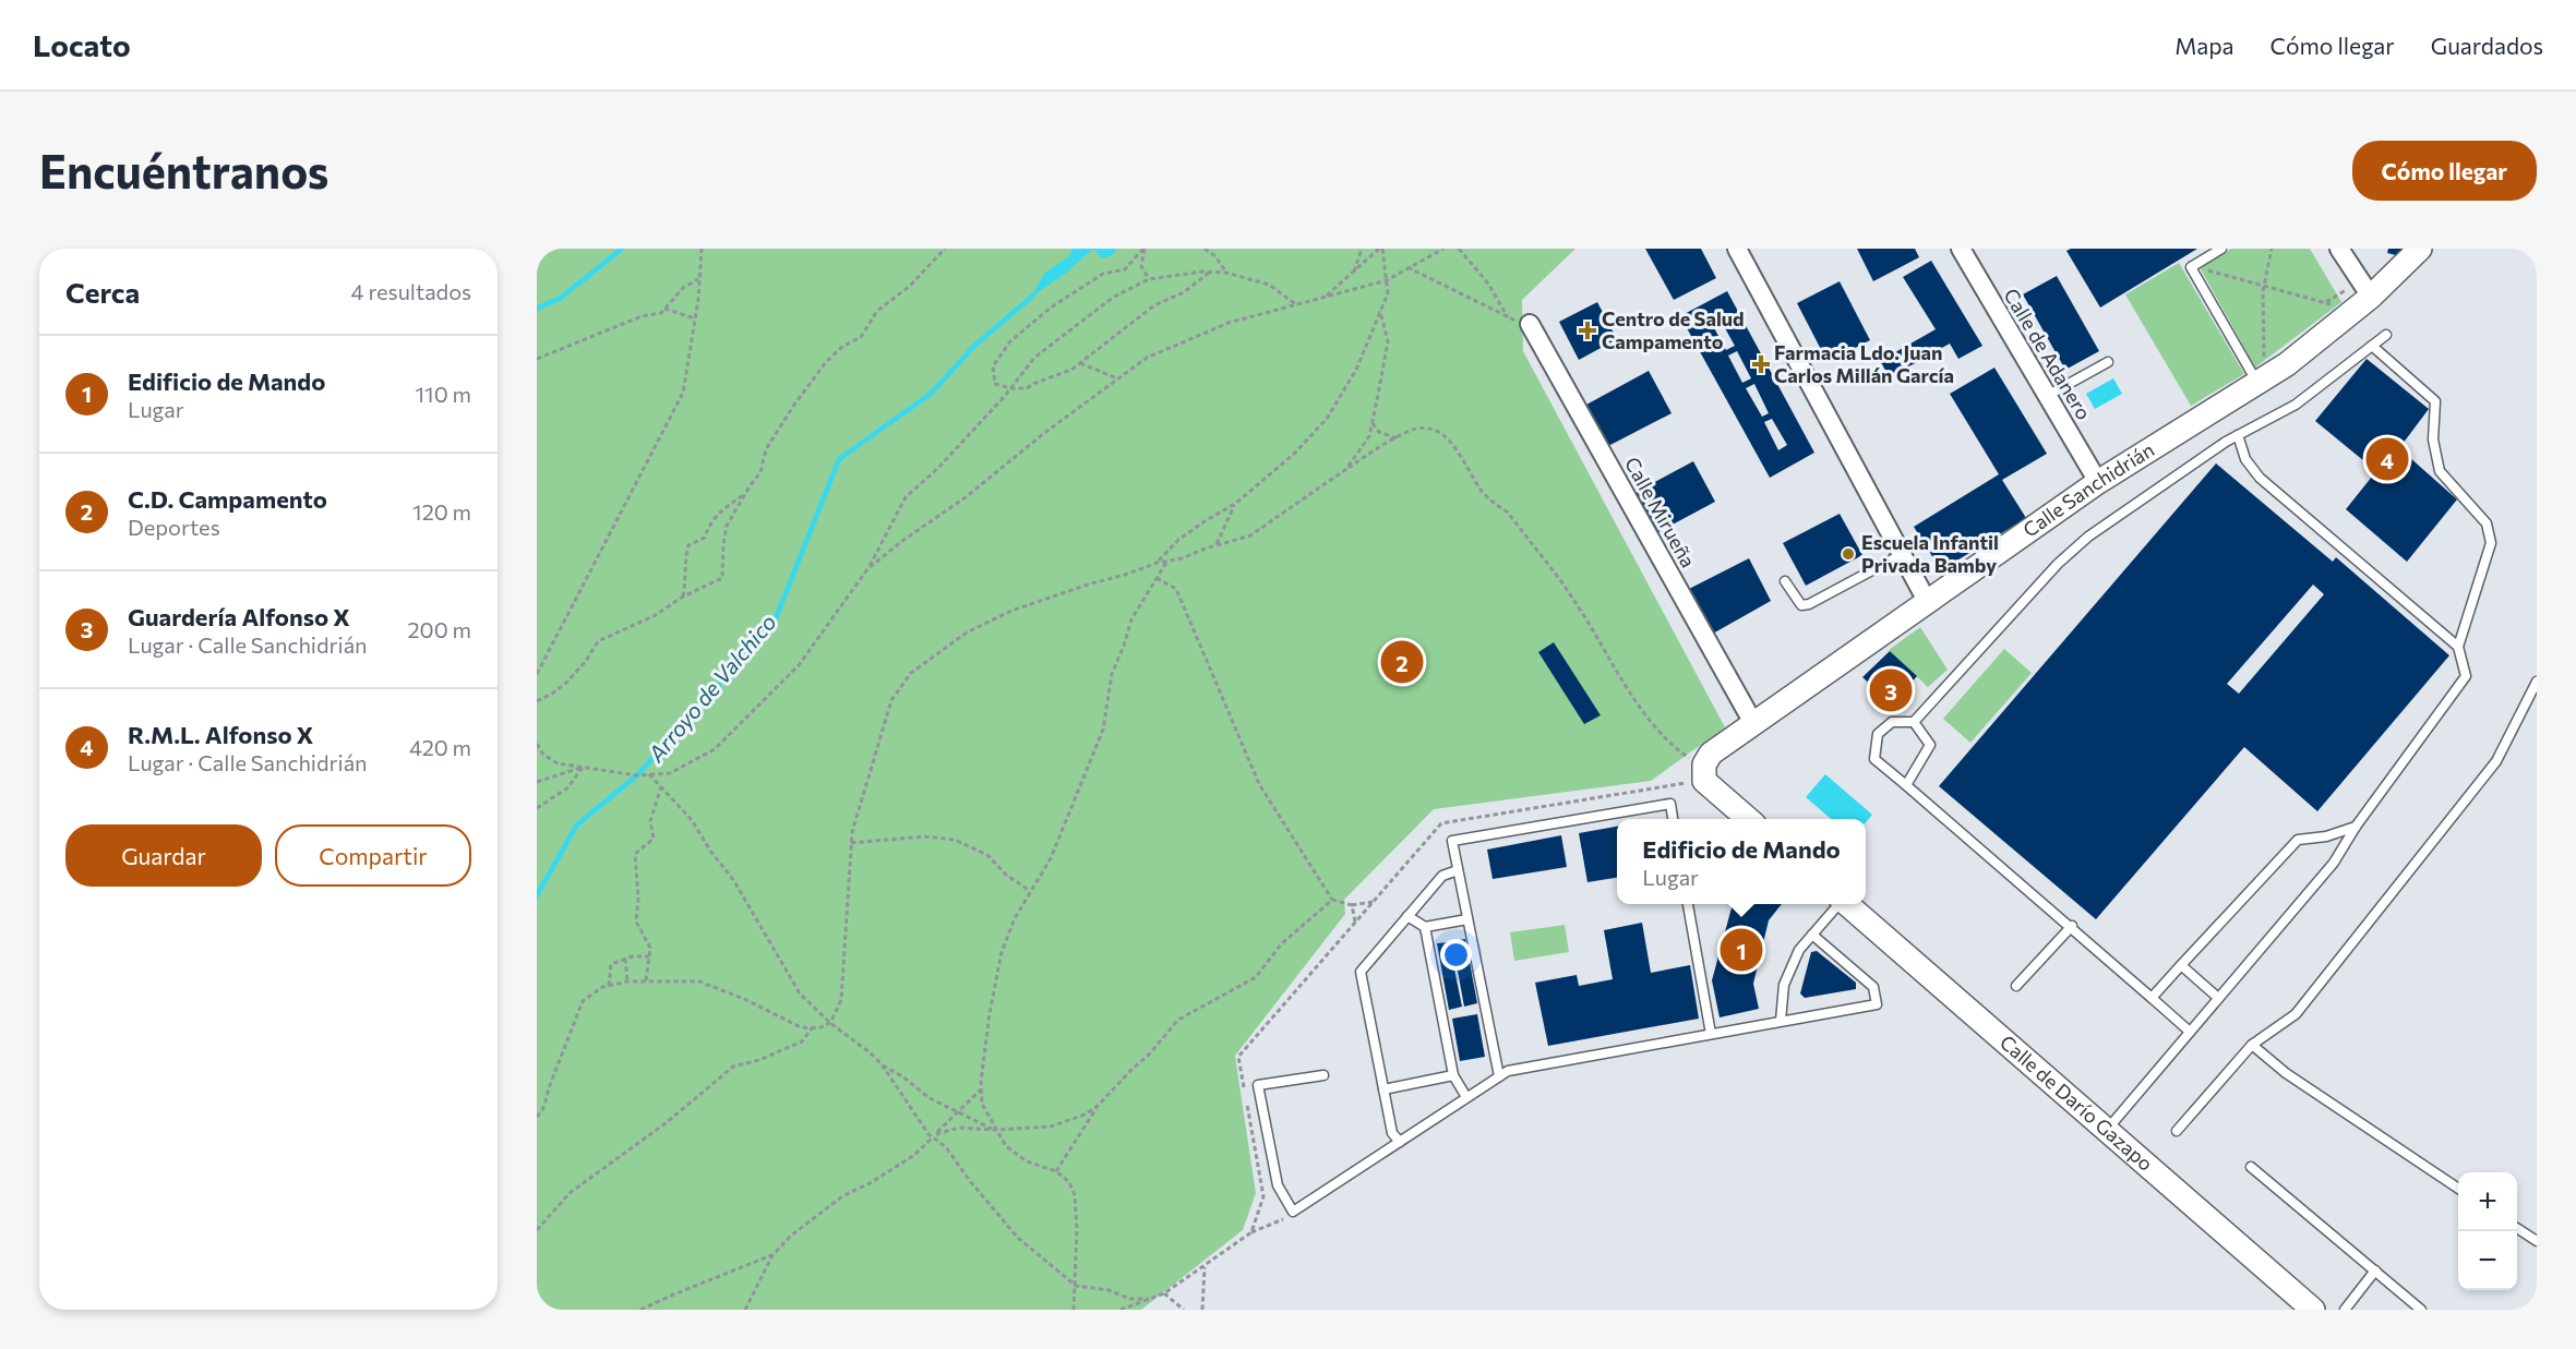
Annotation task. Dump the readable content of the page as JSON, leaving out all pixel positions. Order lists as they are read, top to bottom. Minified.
{"streets":{"street":["Calle de Adanero","Calle Sanchidrián","Calle Mirueña","Calle de Darío Gazapo"]},"crossings":[["Calle de Adanero","Calle Sanchidrián"],["Calle Sanchidrián","Calle Mirueña"]],"water":["Arroyo de Valchico"],"places":{"health":["Centro de Salud Campamento","Farmacia Ldo. Juan Carlos Millán García"],"other":["Escuela Infantil Privada Bamby"]},"page":{"header":"Locato","nav":["Mapa","Cómo llegar","Guardados"],"buttons":["Cómo llegar",["Guardar","Compartir"]],"title":"Encuéntranos","heading":["Cerca","4 resultados"],"list":[{"mark":"1","name":"Edificio de Mando","note":"Lugar","value":"110 m"},{"mark":"2","name":"C.D. Campamento","note":"Deportes","value":"120 m"},{"mark":"3","name":"Guardería Alfonso X","note":"Lugar · Calle Sanchidrián","value":"200 m"},{"mark":"4","name":"R.M.L. Alfonso X","note":"Lugar · Calle Sanchidrián","value":"420 m"}],"pins":["4","2","3","1"],"popup":["Edificio de Mando","Lugar"],"map_buttons":["+","−"]}}
